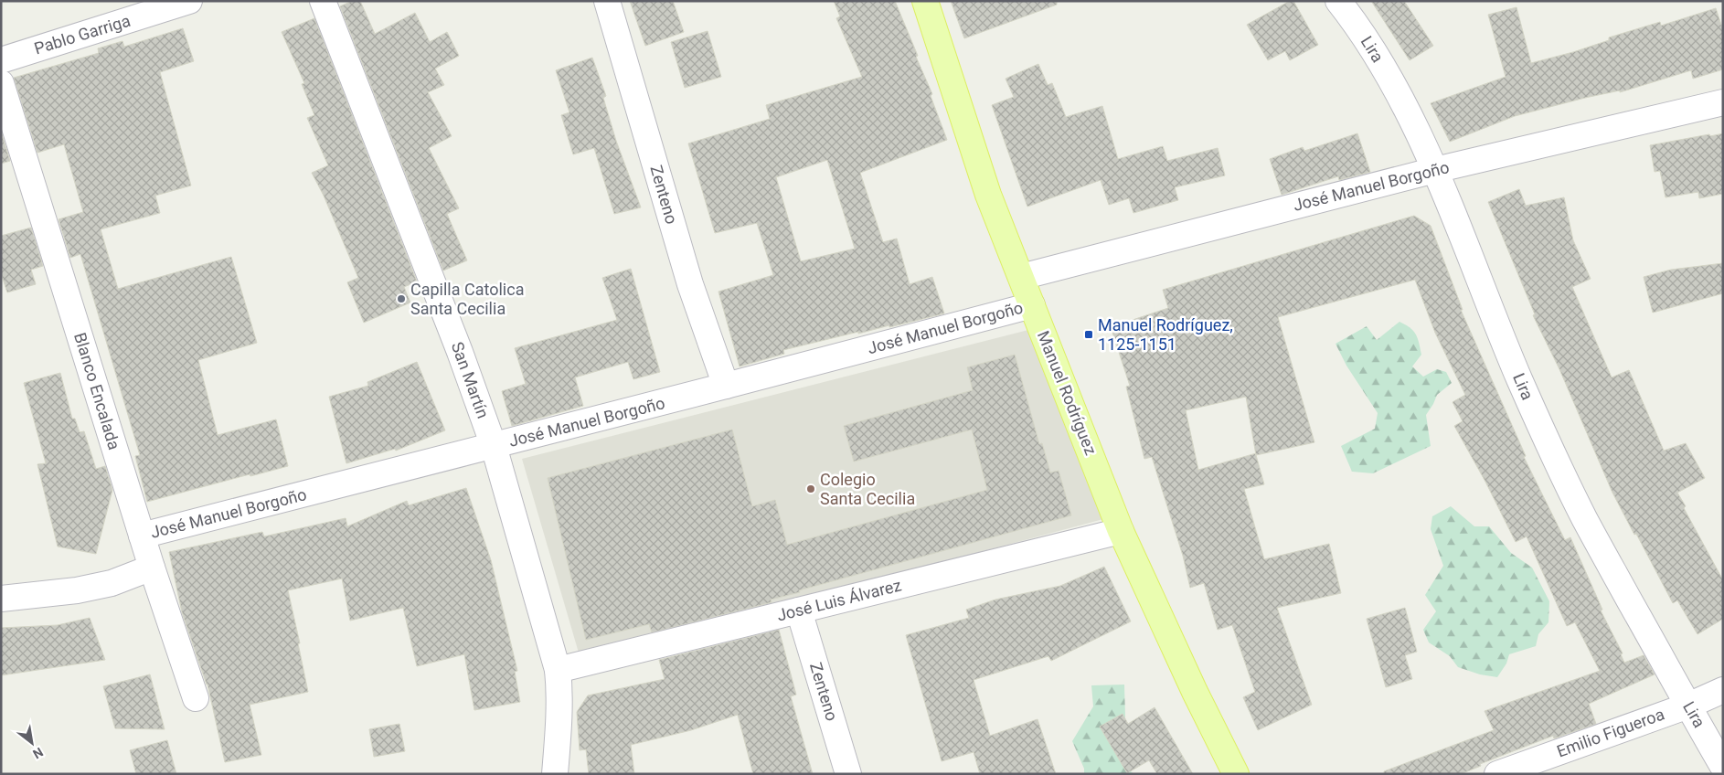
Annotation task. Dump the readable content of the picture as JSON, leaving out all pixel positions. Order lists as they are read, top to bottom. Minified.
{"streets":{"main road":["Manuel Rodríguez"],"street":["Pablo Garriga","Lira","José Manuel Borgoño","Zenteno","San Martín","Blanco Encalada","José Luis Álvarez","Emilio Figueroa"]},"crossings":[["Lira","José Manuel Borgoño"],["Lira","Emilio Figueroa"],["José Manuel Borgoño","Zenteno"],["José Manuel Borgoño","San Martín"],["José Manuel Borgoño","Blanco Encalada"],["José Manuel Borgoño","Manuel Rodríguez"],["Zenteno","José Luis Álvarez"],["San Martín","José Luis Álvarez"],["Manuel Rodríguez","José Luis Álvarez"]],"places":{"other":["Capilla Catolica Santa Cecilia","Colegio Santa Cecilia"],"transit":["Manuel Rodríguez, 1125-1151"]},"north":"bottom right"}
